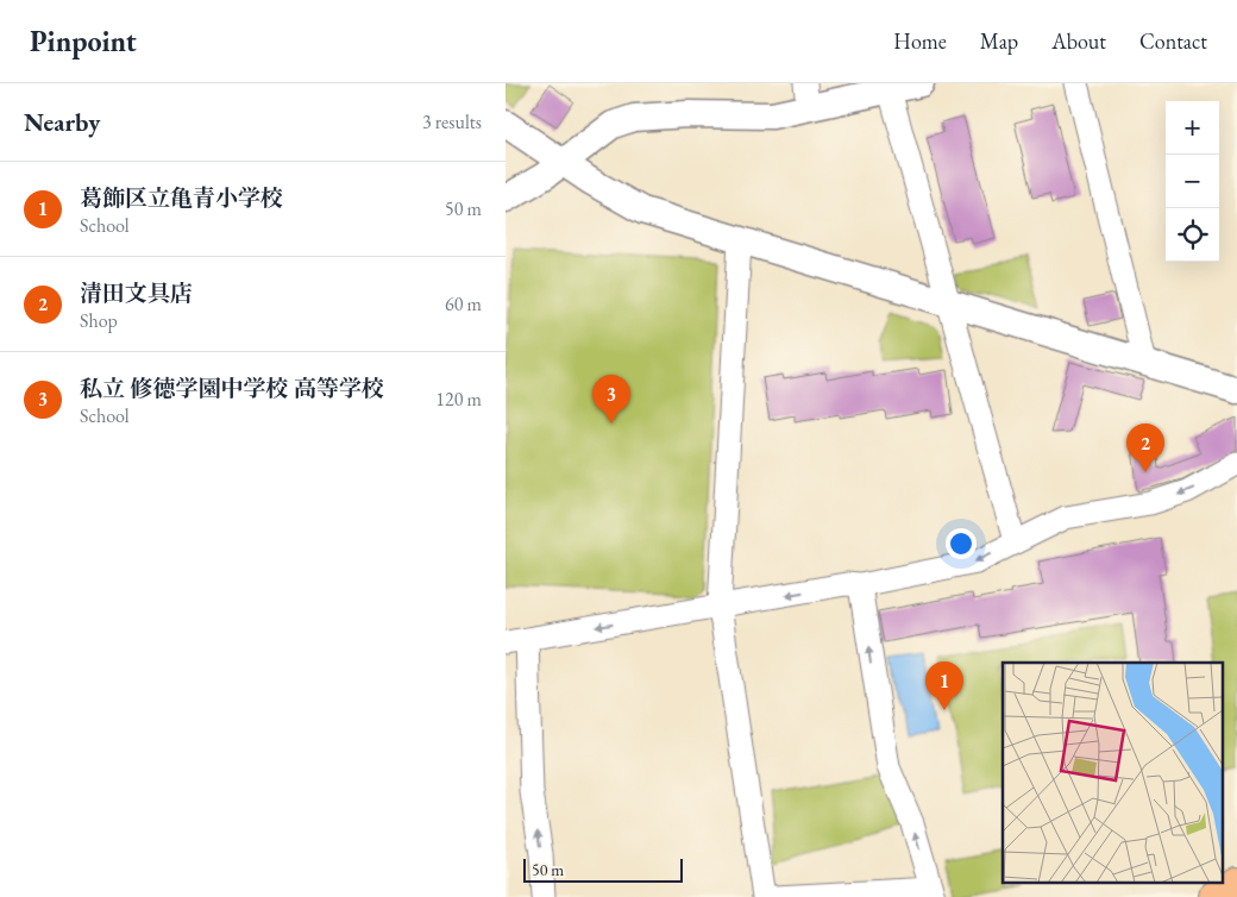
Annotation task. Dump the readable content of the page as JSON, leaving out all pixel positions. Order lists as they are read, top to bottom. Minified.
{"scale_bar":"50 m","page":{"header":"Pinpoint","nav":["Home","Map","About","Contact"],"heading":["Nearby","3 results"],"map_buttons":["+","−"],"list":[{"mark":"1","name":"葛飾区立亀青小学校","note":"School","value":"50 m"},{"mark":"2","name":"清田文具店","note":"Shop","value":"60 m"},{"mark":"3","name":"私立 修徳学園中学校 高等学校","note":"School","value":"120 m"}],"pins":["3","2","1"],"scale":"50 m"}}
